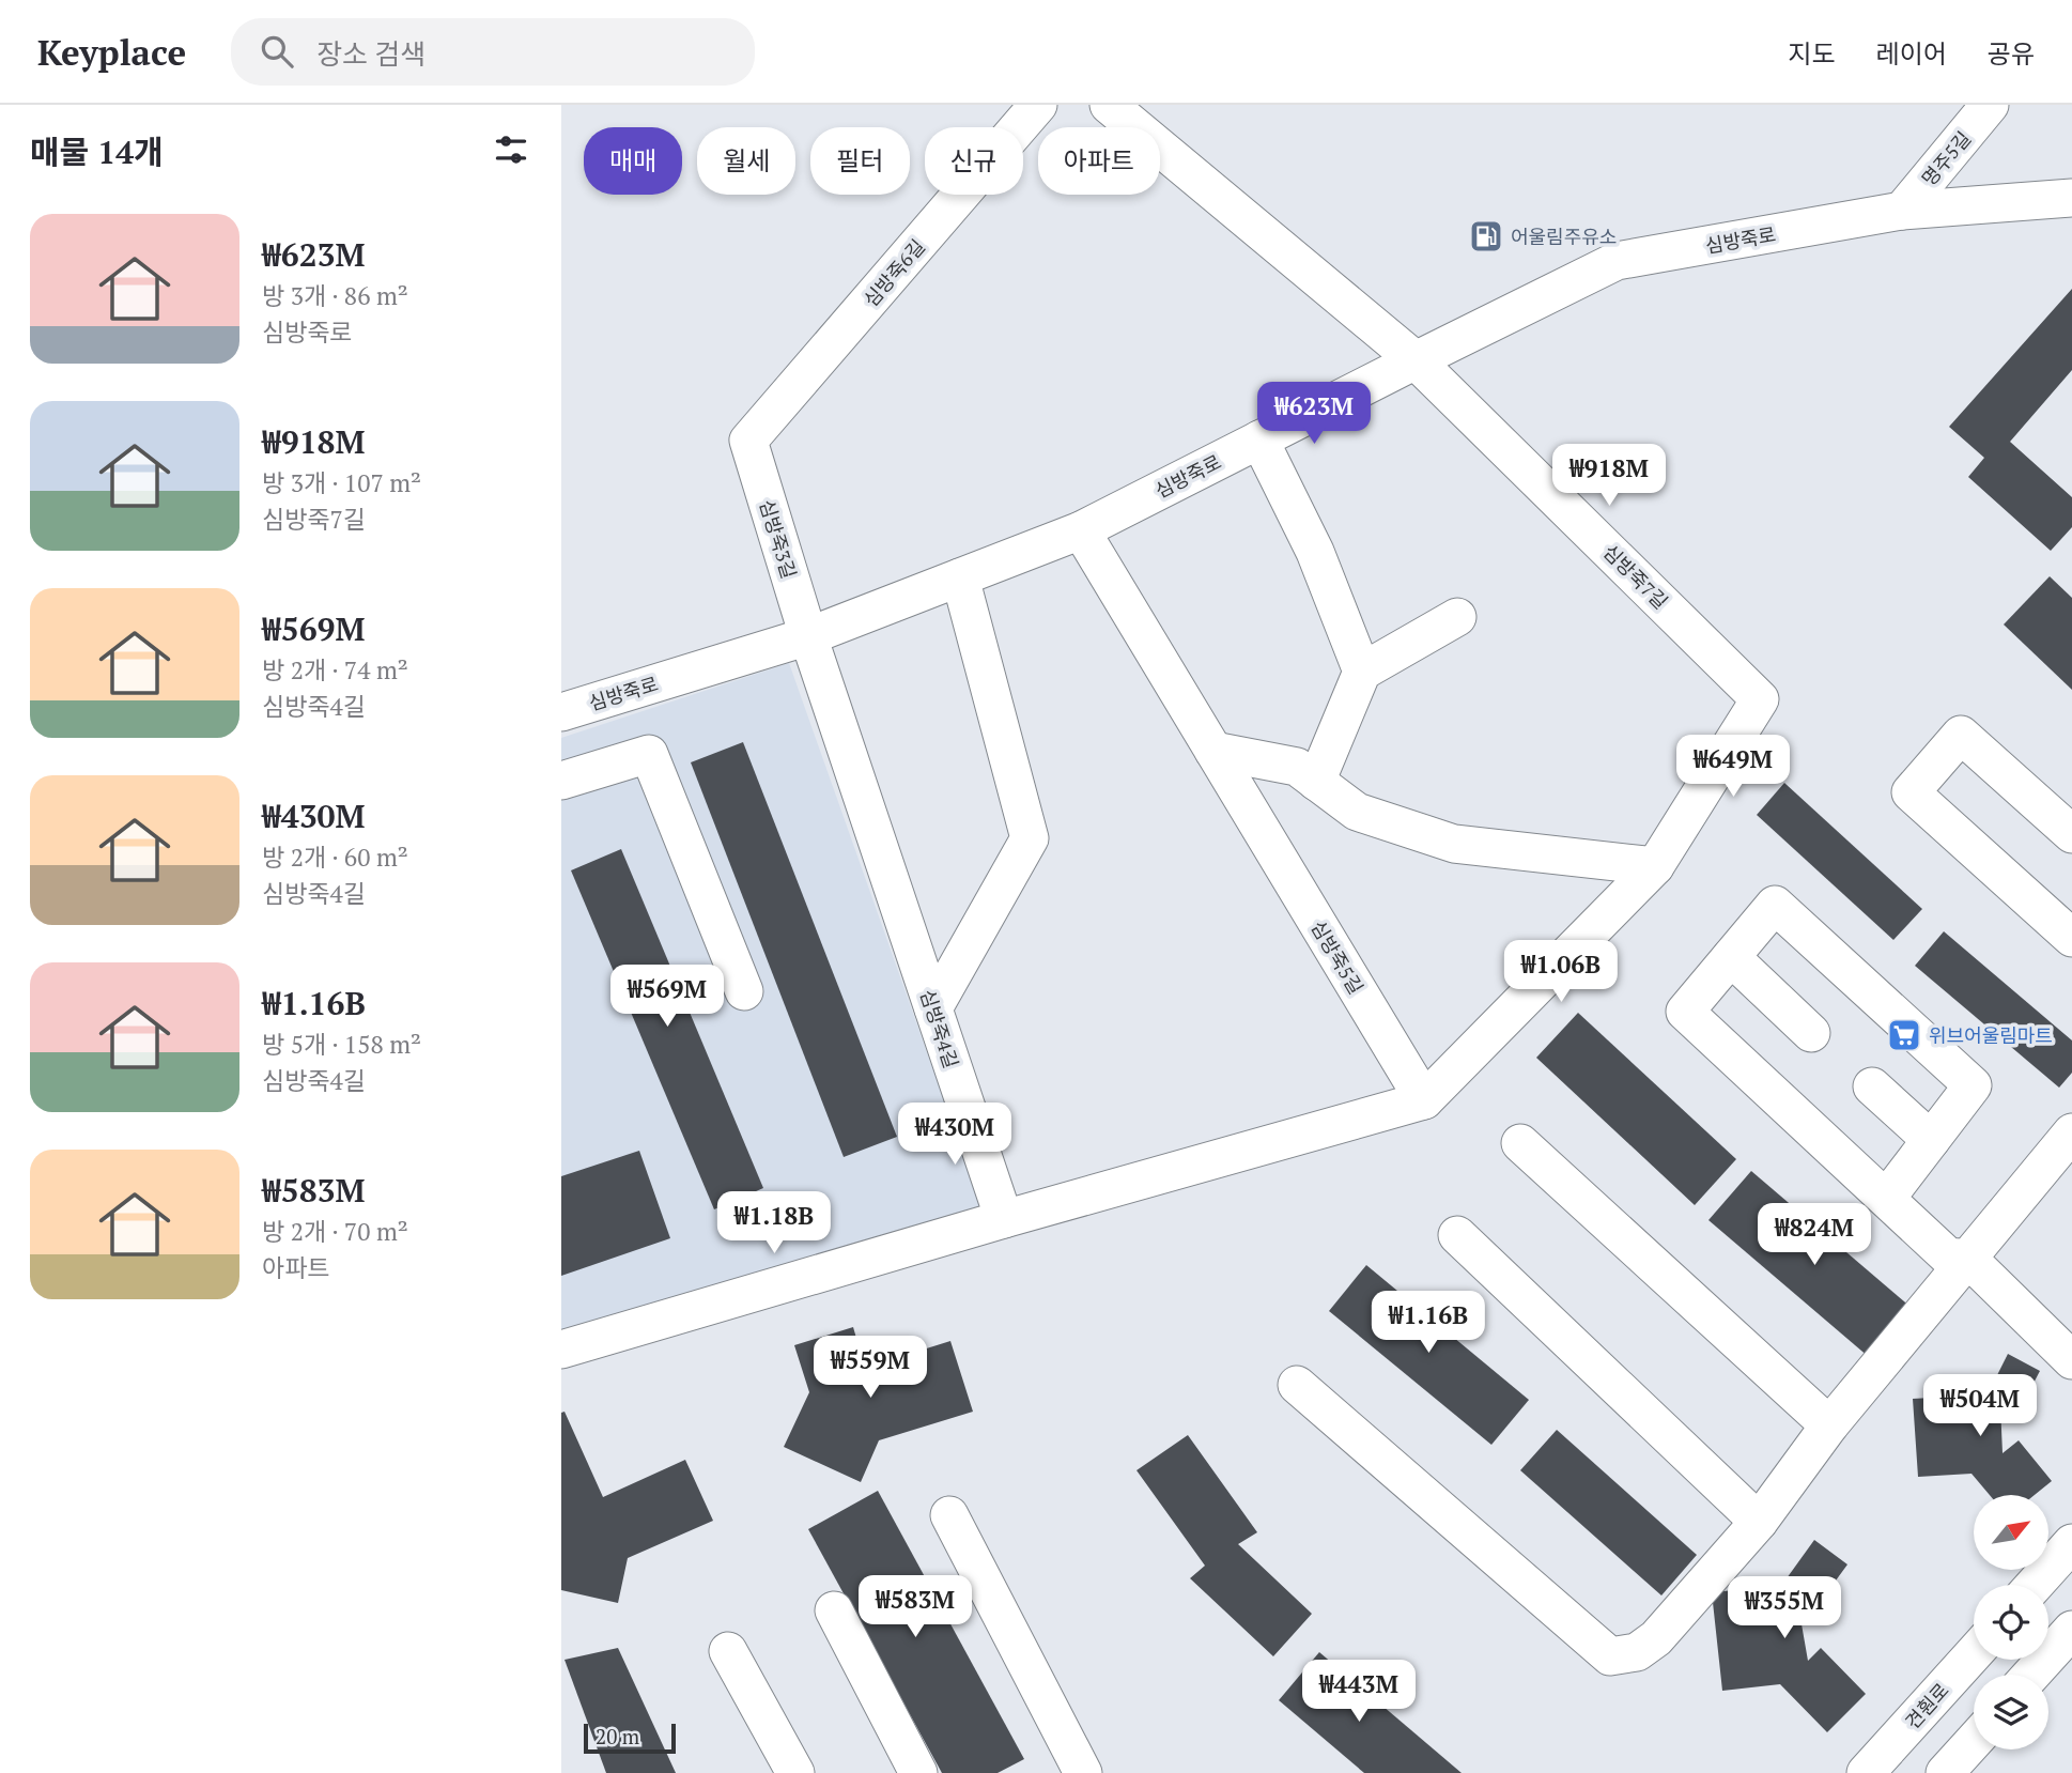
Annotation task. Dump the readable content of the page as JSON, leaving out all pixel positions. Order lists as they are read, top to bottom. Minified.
{"streets":{"street":["명주5길","심방죽로","심방죽6길","심방죽3길","심방죽7길","심방죽5길","심방죽4길","견훤로"]},"crossings":[["명주5길","심방죽로"],["심방죽로","심방죽3길"],["심방죽로","심방죽7길"],["심방죽로","심방죽5길"],["심방죽로","심방죽4길"],["심방죽6길","심방죽3길"],["심방죽3길","심방죽4길"]],"places":{"fuel station":["어울림주유소"],"supermarket":["위브어울림마트"]},"scale_bar":"20 m","north":"top right","page":{"header":"Keyplace","search":"장소 검색","nav":["지도","레이어","공유"],"heading":"매물 14개","chip":["매매","월세","필터","신규","아파트"],"list":[{"name":"₩623M","note":"방 3개 · 86 m² · 심방죽로"},{"name":"₩918M","note":"방 3개 · 107 m² · 심방죽7길"},{"name":"₩569M","note":"방 2개 · 74 m² · 심방죽4길"},{"name":"₩430M","note":"방 2개 · 60 m² · 심방죽4길"},{"name":"₩1.16B","note":"방 5개 · 158 m² · 심방죽4길"},{"name":"₩583M","note":"방 2개 · 70 m² · 아파트"}],"price":["₩623M","₩918M","₩649M","₩1.06B","₩569M","₩430M","₩1.18B","₩824M","₩1.16B","₩559M","₩504M","₩583M","₩355M","₩443M"],"scale":"20 m"}}
